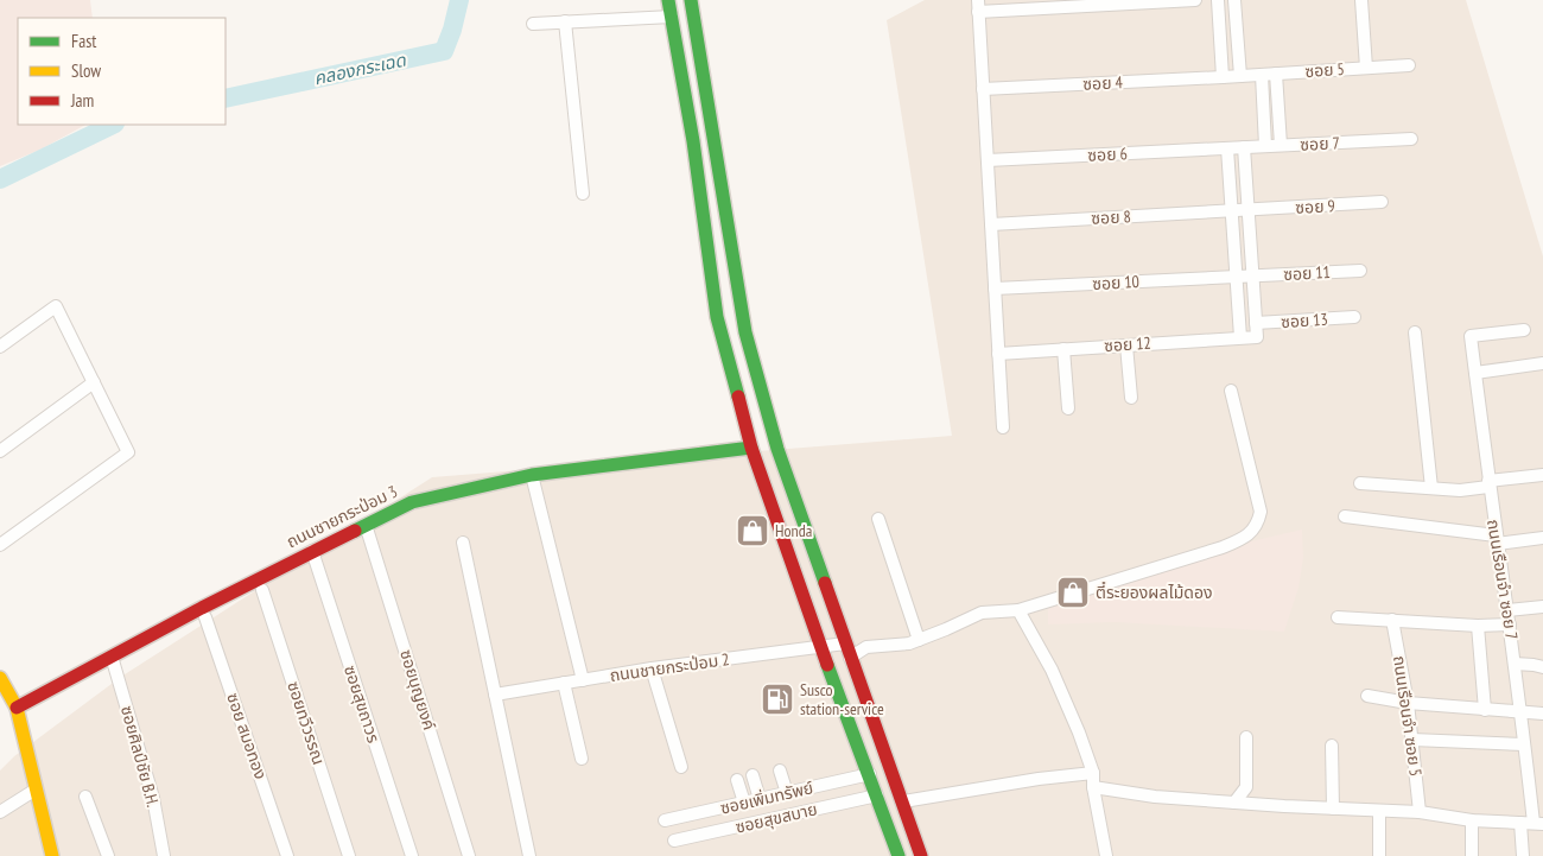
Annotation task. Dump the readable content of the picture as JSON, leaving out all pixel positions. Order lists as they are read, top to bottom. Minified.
{"streets":{"main road":["ถนนชายกระป่อม 3"],"street":["ซอย 5","ซอย 4","ซอย 7","ซอย 6","ซอย 9","ซอย 8","ซอย 11","ซอย 10","ซอย 13","ซอย 12","ถนนเรือนจำ ซอย 7","ถนนชายกระป่อม 2","ซอยบุญยงค์","ซอยสุขถาวร","ถนนเรือนจำ ซอย 5","ซอยทวีวรรณ","ซอย สมอทอง","ซอยศิลป์ชัย B.H.","ซอยเพิ่มทรัพย์","ซอยสุขสบาย"]},"crossings":[["ซอย 5","ซอย 4"],["ซอย 7","ซอย 6"],["ซอย 9","ซอย 8"],["ซอย 11","ซอย 10"],["ซอย 13","ซอย 12"],["ถนนชายกระป่อม 3","ซอยบุญยงค์"],["ถนนชายกระป่อม 3","ซอยสุขถาวร"],["ถนนชายกระป่อม 3","ซอยศิลป์ชัย B.H."]],"water":["คลองกระเฉด"],"places":{"shop":["Honda","ตี๋ระยองผลไม้ดอง"],"fuel station":["Susco station-service"]},"legend":["Fast","Slow","Jam"]}
